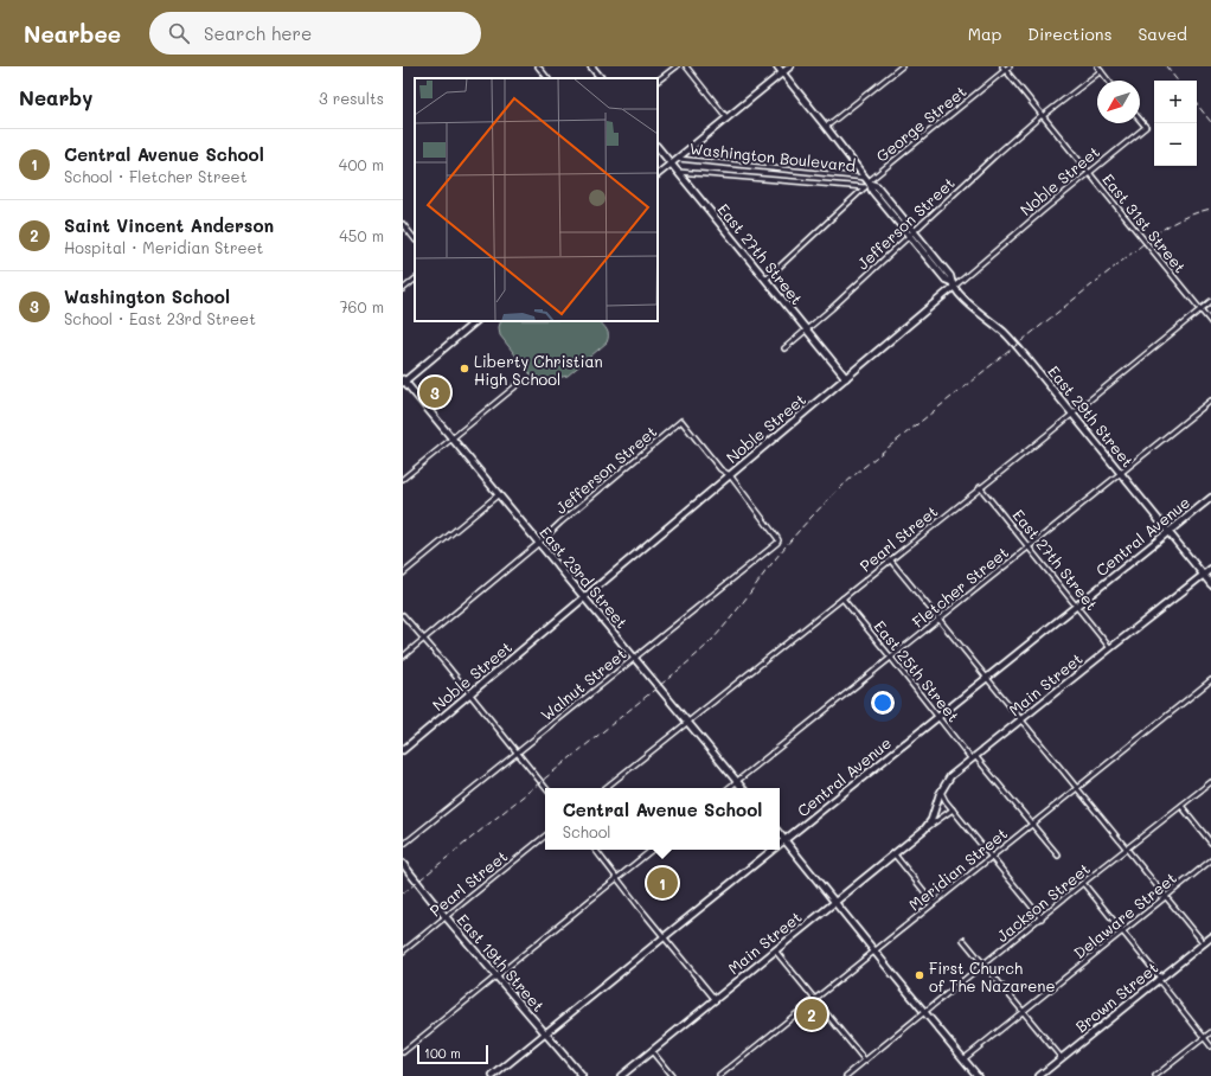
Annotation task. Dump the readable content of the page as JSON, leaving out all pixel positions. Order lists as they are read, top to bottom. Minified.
{"streets":{"street":["George Street","Washington Boulevard","Noble Street","Jefferson Street","East 31st Street","East 27th Street","East 29th Street","Central Avenue","Pearl Street","East 23rd Street","Fletcher Street","East 25th Street","Walnut Street","Main Street","Meridian Street","Jackson Street","Delaware Street","East 19th Street","Brown Street"]},"crossings":[["George Street","Washington Boulevard"],["George Street","East 31st Street"],["George Street","East 27th Street"],["George Street","East 29th Street"],["Washington Boulevard","East 27th Street"],["Washington Boulevard","East 29th Street"],["Noble Street","Jefferson Street"],["Noble Street","East 31st Street"],["Noble Street","East 27th Street"],["Noble Street","East 29th Street"],["Noble Street","East 23rd Street"],["Noble Street","Walnut Street"],["Jefferson Street","East 31st Street"],["Jefferson Street","East 27th Street"],["Jefferson Street","East 29th Street"],["Jefferson Street","East 23rd Street"],["Jefferson Street","Walnut Street"],["East 31st Street","Pearl Street"],["East 27th Street","Central Avenue"],["East 27th Street","Pearl Street"],["East 27th Street","Fletcher Street"],["East 27th Street","Main Street"],["East 29th Street","Central Avenue"],["East 29th Street","Pearl Street"],["East 29th Street","Fletcher Street"],["East 29th Street","Main Street"],["Central Avenue","East 25th Street"],["Central Avenue","East 19th Street"],["Pearl Street","East 23rd Street"],["Pearl Street","East 25th Street"],["Pearl Street","East 19th Street"],["East 23rd Street","Fletcher Street"],["East 23rd Street","Walnut Street"],["Fletcher Street","East 25th Street"],["East 25th Street","Main Street"],["East 25th Street","Meridian Street"]],"places":["Liberty Christian High School","First Church of The Nazarene"],"scale_bar":"100 m","north":"bottom left","page":{"header":"Nearbee","search":"Search here","nav":["Map","Directions","Saved"],"heading":["Nearby","3 results"],"map_buttons":["+","−"],"list":[{"mark":"1","name":"Central Avenue School","note":"School · Fletcher Street","value":"400 m"},{"mark":"2","name":"Saint Vincent Anderson","note":"Hospital · Meridian Street","value":"450 m"},{"mark":"3","name":"Washington School","note":"School · East 23rd Street","value":"760 m"}],"pins":["3","1","2"],"popup":["Central Avenue School","School"],"scale":"100 m"}}
